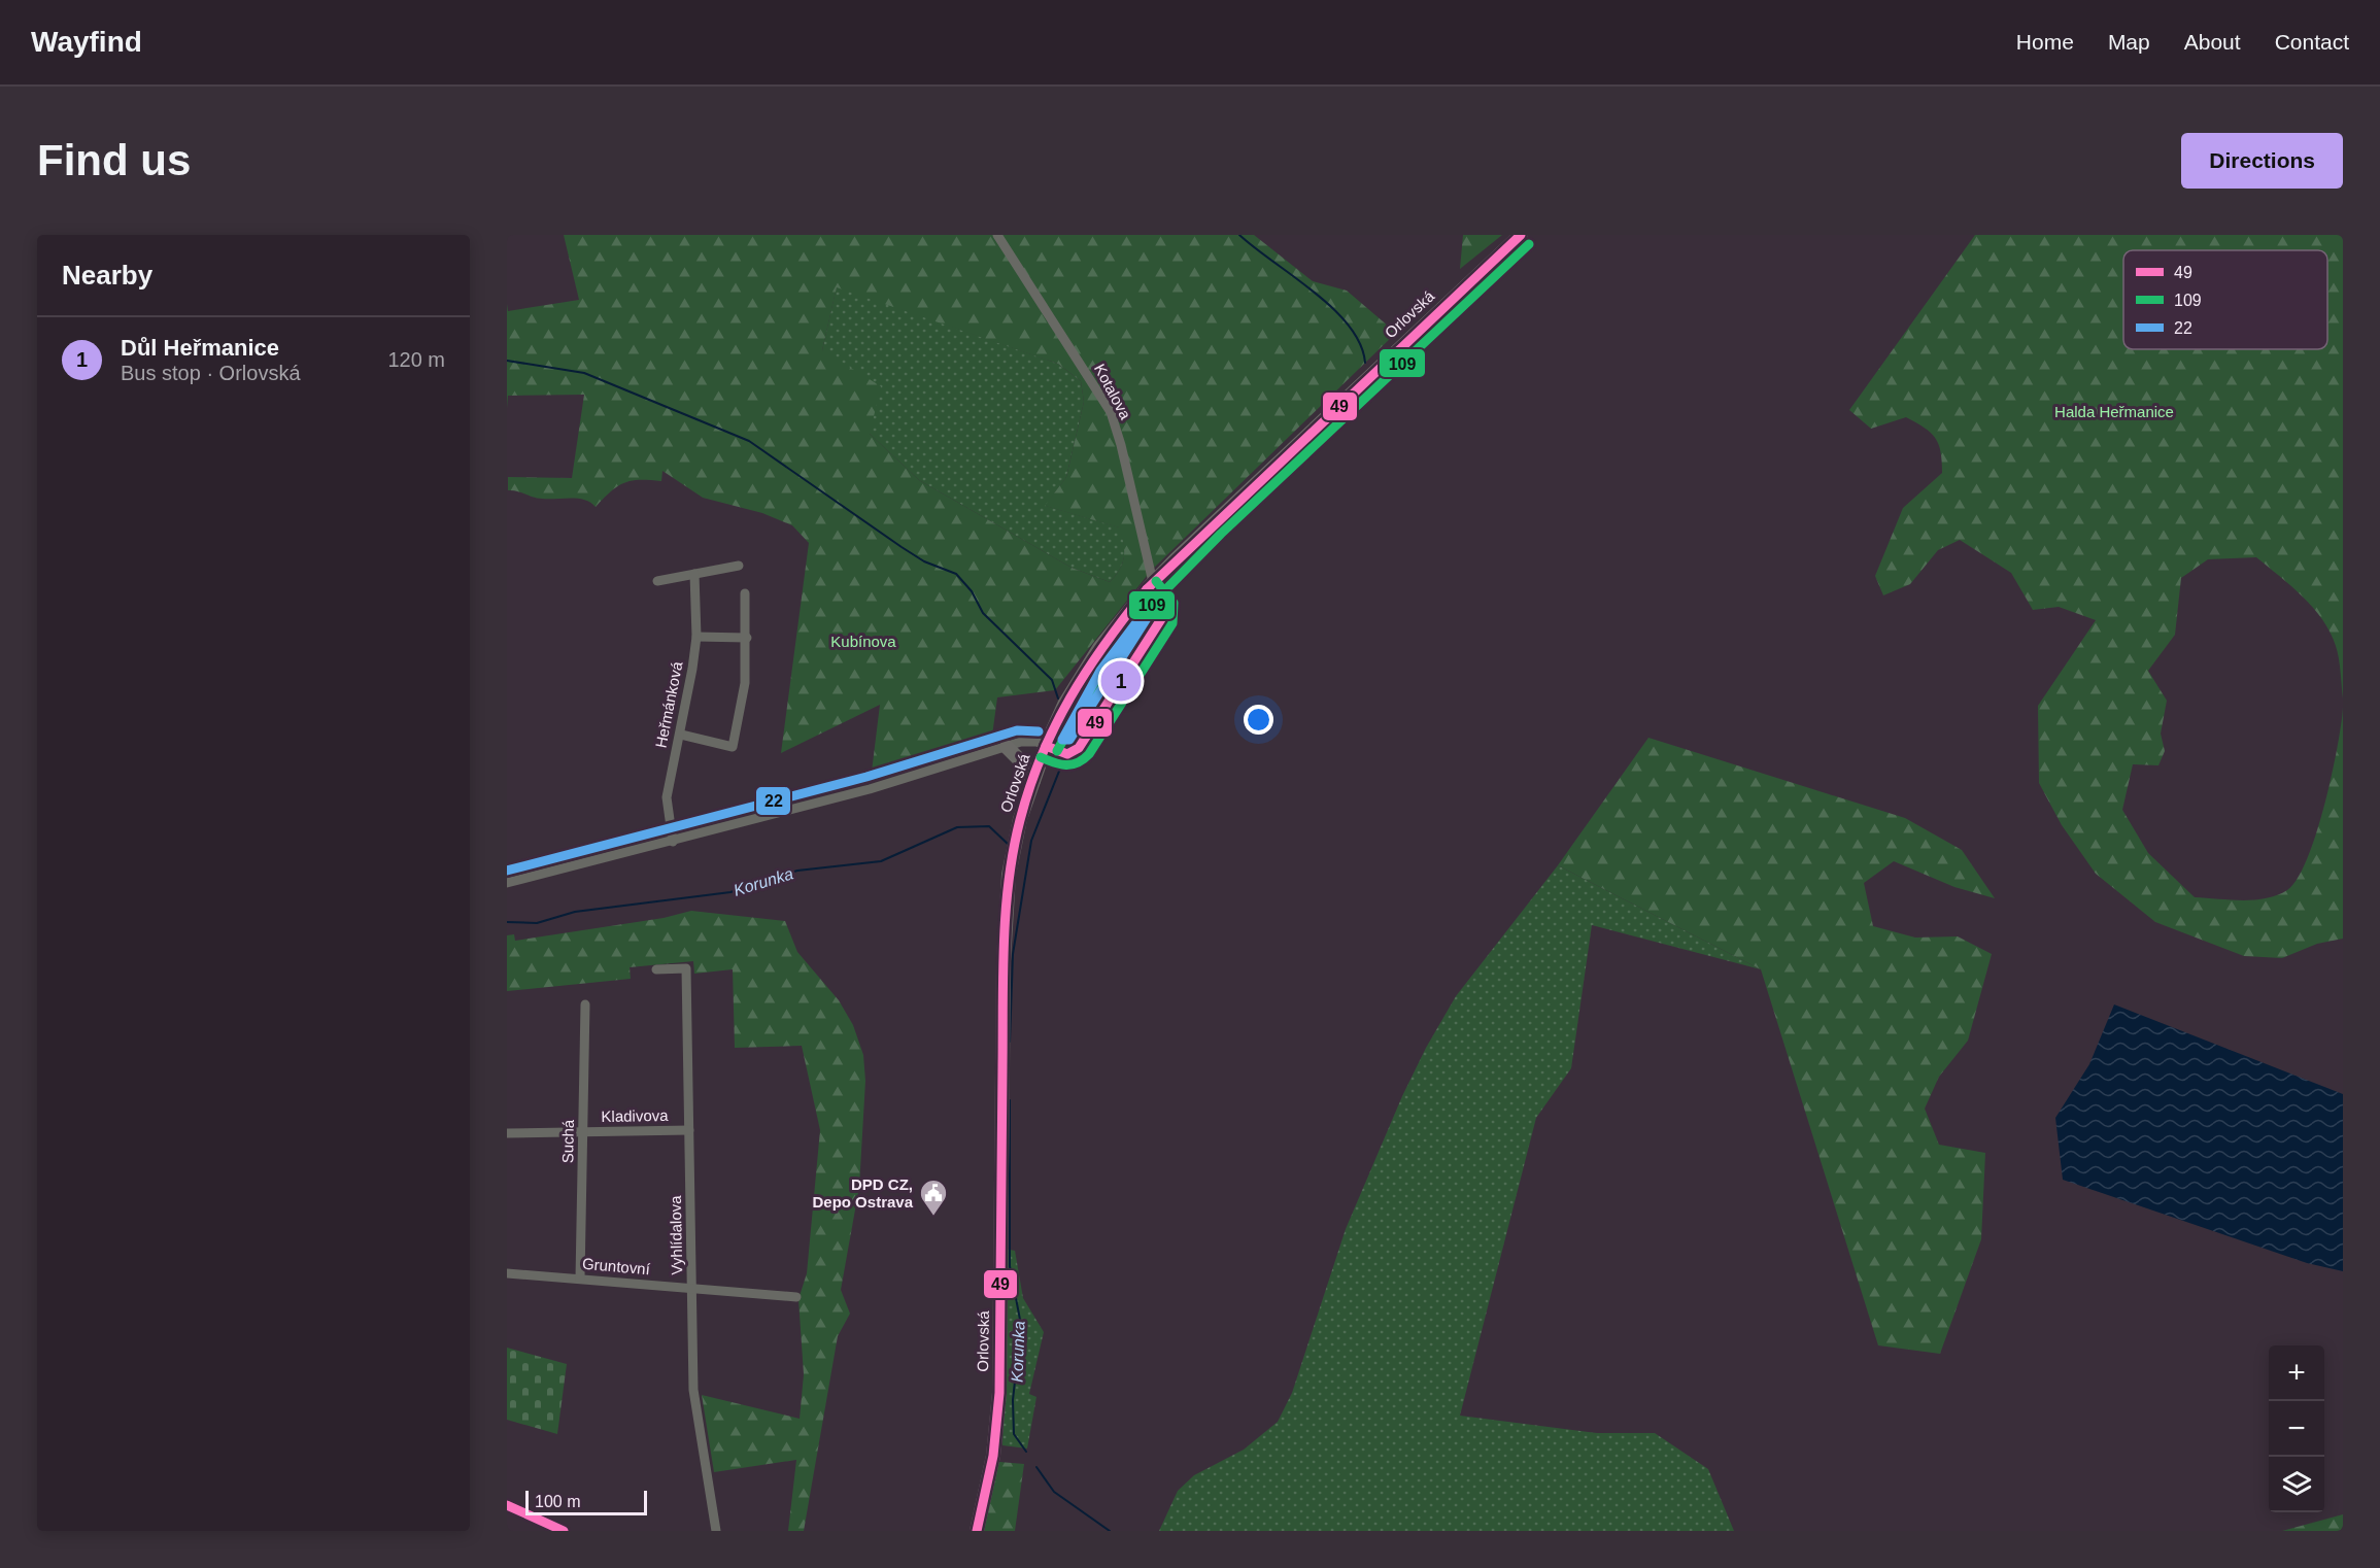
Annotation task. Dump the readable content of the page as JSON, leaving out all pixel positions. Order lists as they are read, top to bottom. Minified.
{"streets":{"main road":["Orlovská"],"street":["Kotalova","Heřmánková","Kladivova","Suchá","Vyhlídalova","Gruntovní"]},"crossings":[["Orlovská","Kotalova"],["Kladivova","Suchá"],["Kladivova","Vyhlídalova"],["Suchá","Gruntovní"],["Vyhlídalova","Gruntovní"]],"water":["Korunka"],"parks":["Halda Heřmanice","Kubínova"],"places":{"public building":["DPD CZ, Depo Ostrava"]},"lines":["transit line 49","transit line 109","transit line 22"],"legend":["49","109","22"],"scale_bar":"100 m","page":{"header":"Wayfind","nav":["Home","Map","About","Contact"],"buttons":"Directions","title":"Find us","heading":"Nearby","list":[{"mark":"1","name":"Důl Heřmanice","note":"Bus stop · Orlovská","value":"120 m"}],"pins":"1","map_buttons":["+","−"],"scale":"100 m"}}
